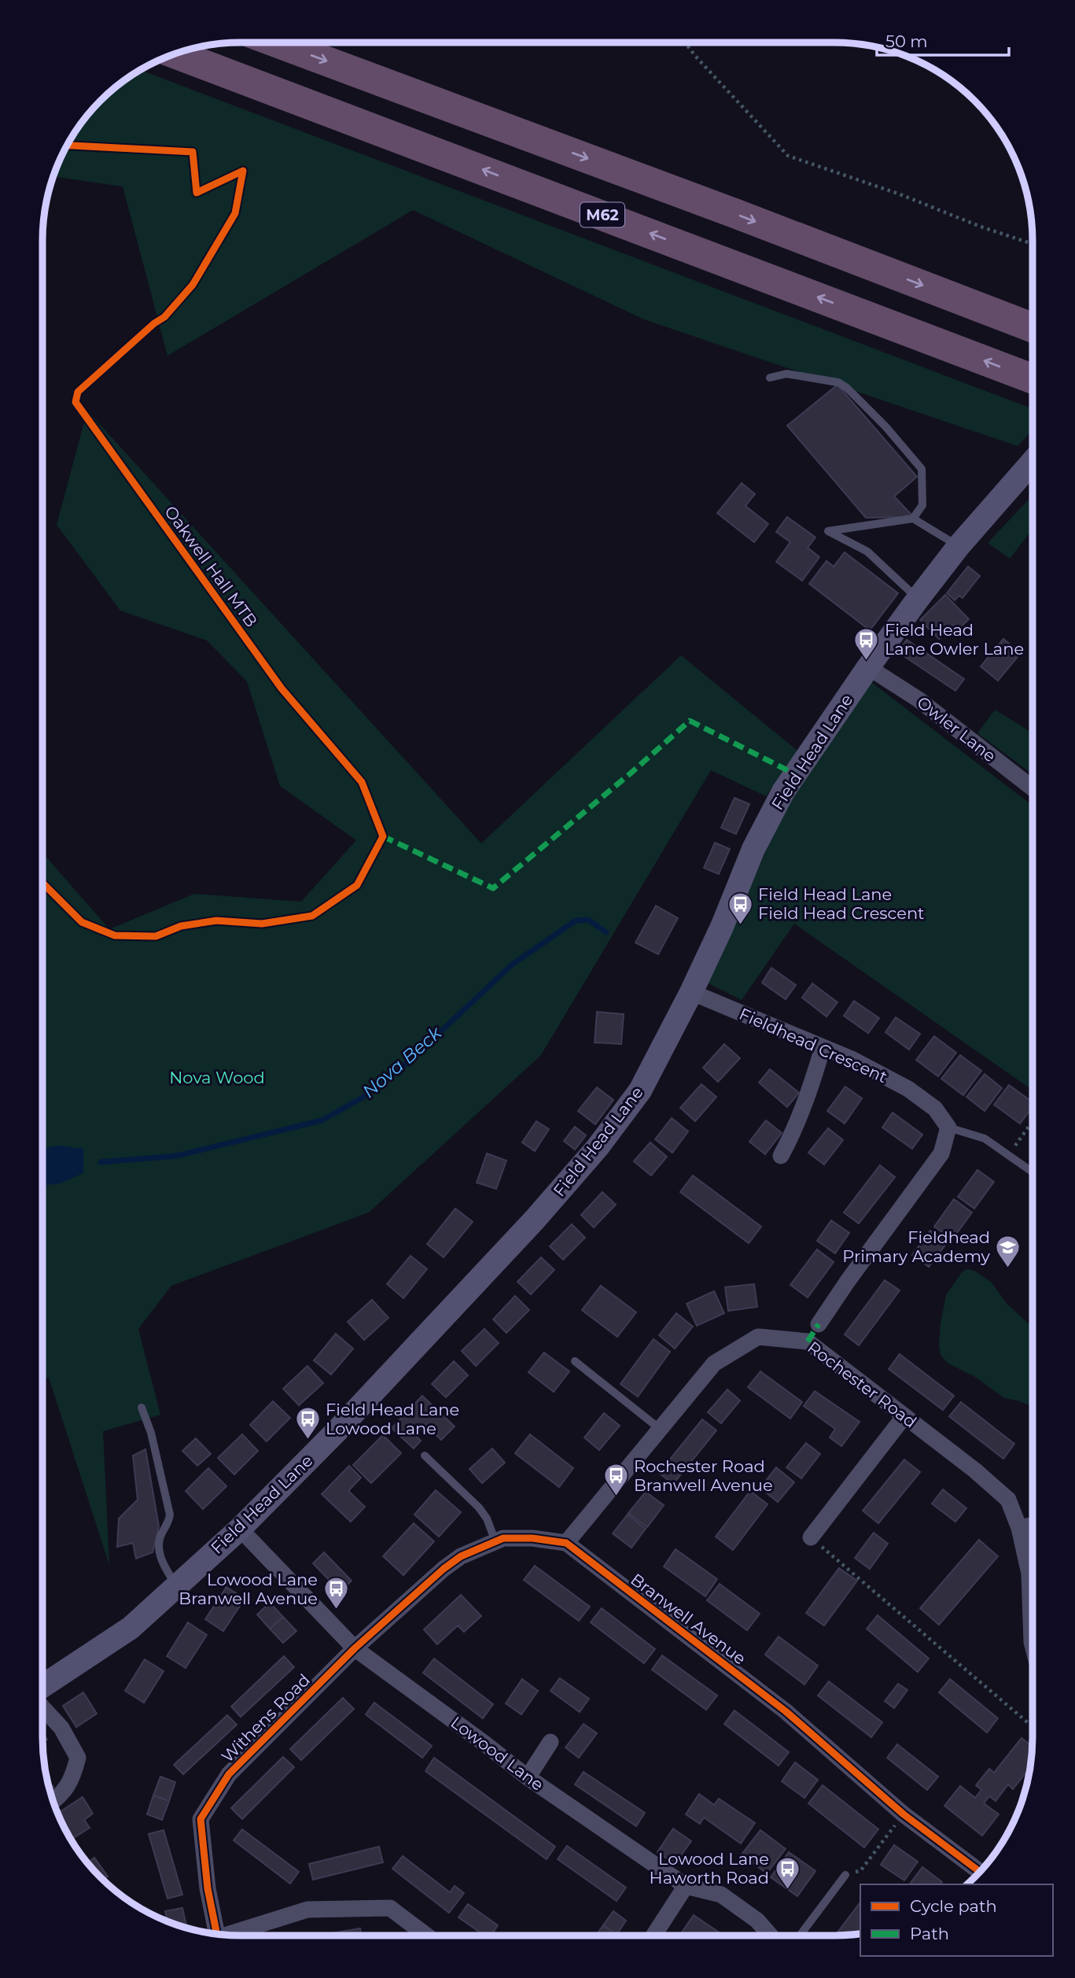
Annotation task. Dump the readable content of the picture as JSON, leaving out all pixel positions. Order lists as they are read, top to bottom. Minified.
{"streets":{"highway":["M62"],"main road":["Field Head Lane"],"street":["Owler Lane","Fieldhead Crescent","Rochester Road","Branwell Avenue","Withens Road","Lowood Lane"],"cycle path":["Oakwell Hall MTB"]},"crossings":[["Owler Lane","Field Head Lane"],["Field Head Lane","Fieldhead Crescent"],["Field Head Lane","Lowood Lane"],["Rochester Road","Branwell Avenue"],["Branwell Avenue","Withens Road"],["Branwell Avenue","Lowood Lane"],["Withens Road","Lowood Lane"]],"water":["Nova Beck"],"parks":["Nova Wood"],"places":{"bus stop":["Field Head Lane Owler Lane","Field Head Lane Field Head Crescent","Field Head Lane Lowood Lane","Rochester Road Branwell Avenue","Lowood Lane Branwell Avenue","Lowood Lane Haworth Road"],"school or university":["Fieldhead Primary Academy"]},"legend":["Cycle path","Path"],"scale_bar":"50 m"}
